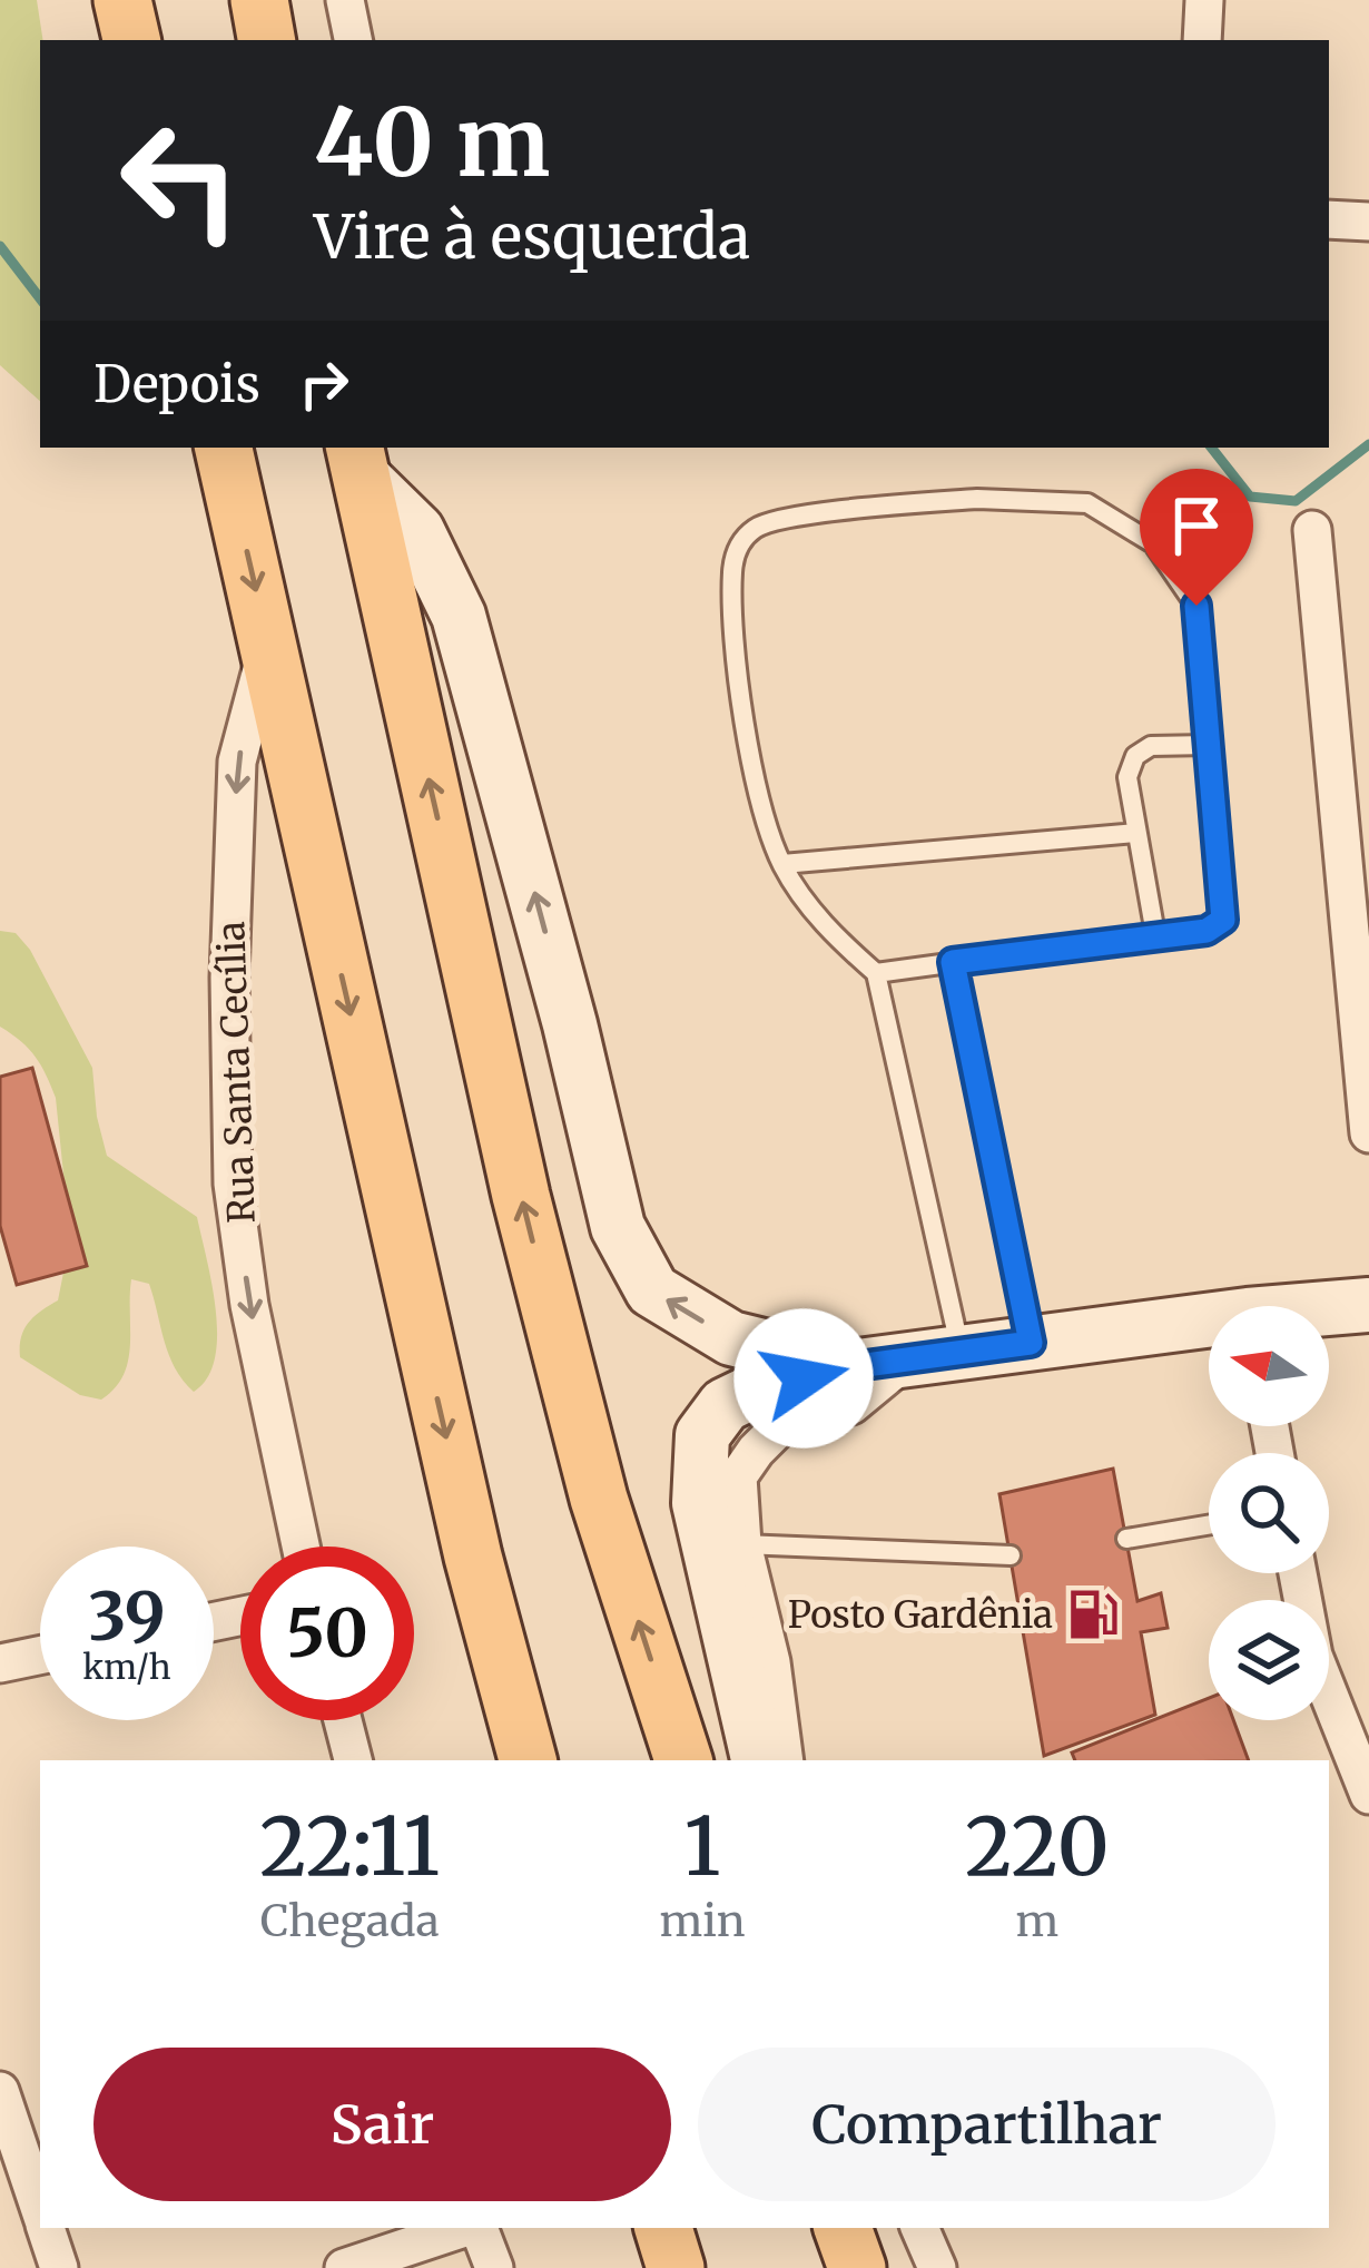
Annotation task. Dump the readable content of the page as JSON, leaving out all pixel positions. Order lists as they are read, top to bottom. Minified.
{"streets":{"street":["Rua Santa Cecília"]},"one_way":["Rua Santa Cecília"],"places":{"fuel station":["Posto Gardênia"]},"north":"left","page":{"turn":["40 m","Vire à esquerda"],"then":"Depois","speed":"39 km/h","limit":"50","eta":["22:11","Chegada","1","min","220","m"],"buttons":["Sair","Compartilhar"]}}
